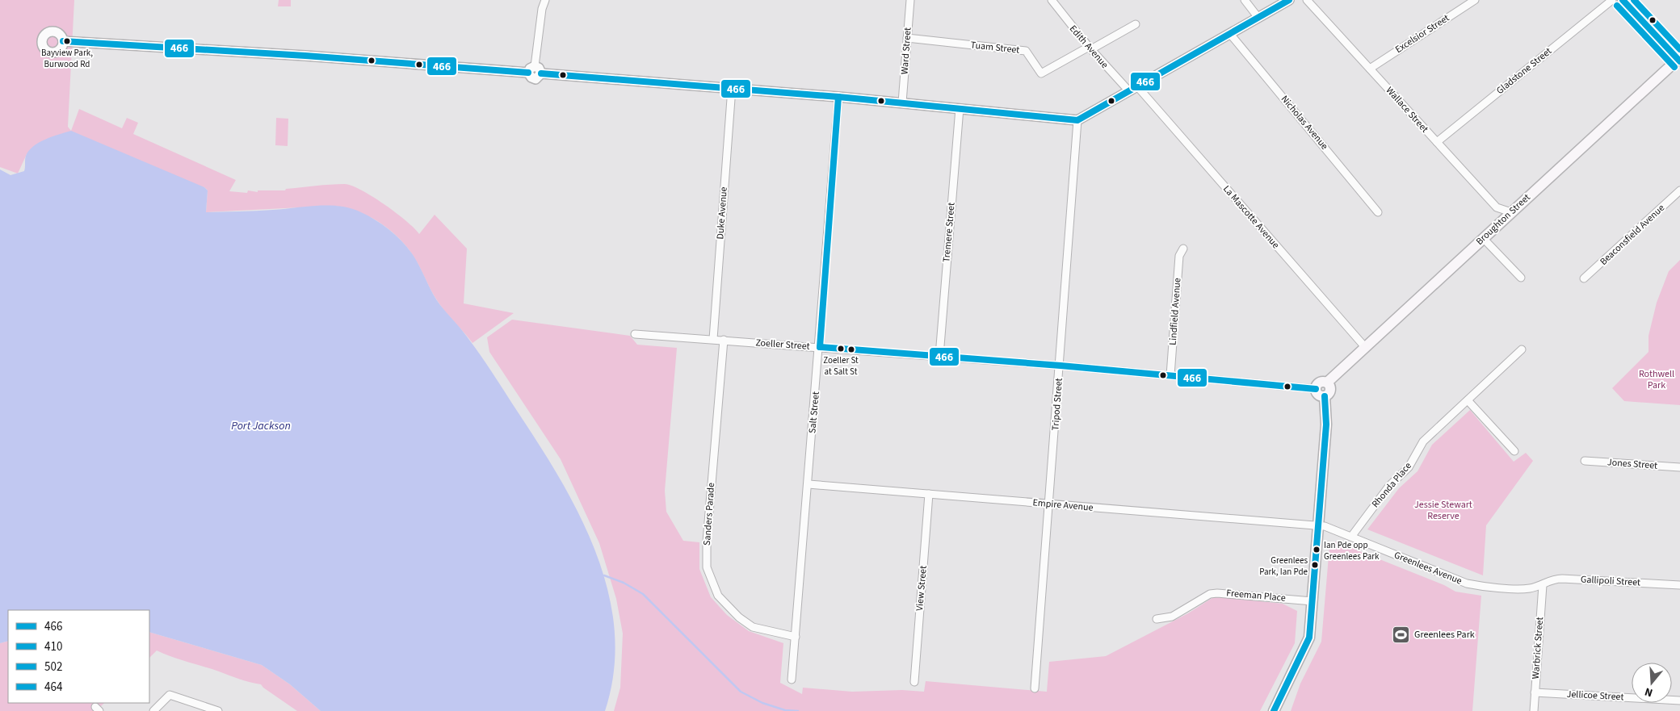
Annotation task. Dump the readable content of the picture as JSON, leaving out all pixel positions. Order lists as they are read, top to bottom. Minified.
{"streets":{"main road":["Broughton Street"],"street":["Excelsior Street","Edith Avenue","Tuam Street","Ward Street","Gladstone Street","Wallace Street","Nicholas Avenue","Duke Avenue","La Mascotte Avenue","Tremere Street","Beaconsfield Avenue","Lindfield Avenue","Zoeller Street","Tripod Street","Salt Street","Jones Street","Rhonda Place","Empire Avenue","Sanders Parade","Greenlees Avenue","Gallipoli Street","View Street","Freeman Place","Warbrick Street","Jellicoe Street"]},"crossings":[["Excelsior Street","Wallace Street"],["Edith Avenue","Tuam Street"],["Edith Avenue","La Mascotte Avenue"],["Tuam Street","Ward Street"],["Gladstone Street","Wallace Street"],["Wallace Street","Broughton Street"],["Duke Avenue","Zoeller Street"],["La Mascotte Avenue","Broughton Street"],["Broughton Street","Zoeller Street"],["Tremere Street","Zoeller Street"],["Lindfield Avenue","Zoeller Street"],["Zoeller Street","Tripod Street"],["Zoeller Street","Salt Street"],["Zoeller Street","Sanders Parade"],["Tripod Street","Empire Avenue"],["Salt Street","Empire Avenue"],["Salt Street","Sanders Parade"],["Rhonda Place","Greenlees Avenue"],["Empire Avenue","Greenlees Avenue"],["Empire Avenue","View Street"],["Greenlees Avenue","Gallipoli Street"],["Greenlees Avenue","Warbrick Street"],["Gallipoli Street","Warbrick Street"],["Warbrick Street","Jellicoe Street"]],"water":["Port Jackson"],"parks":["Rothwell Park","Jessie Stewart Reserve"],"places":{"other":["Bayview Park, Burwood Rd","Zoeller St at Salt St","Ian Pde opp Greenlees Park","Greenlees Park, Ian Pde"],"sports":["Greenlees Park"]},"lines":["transit line 466","transit line 410","transit line 464","transit line 502"],"legend":["466","410","502","464"],"north":"bottom"}
